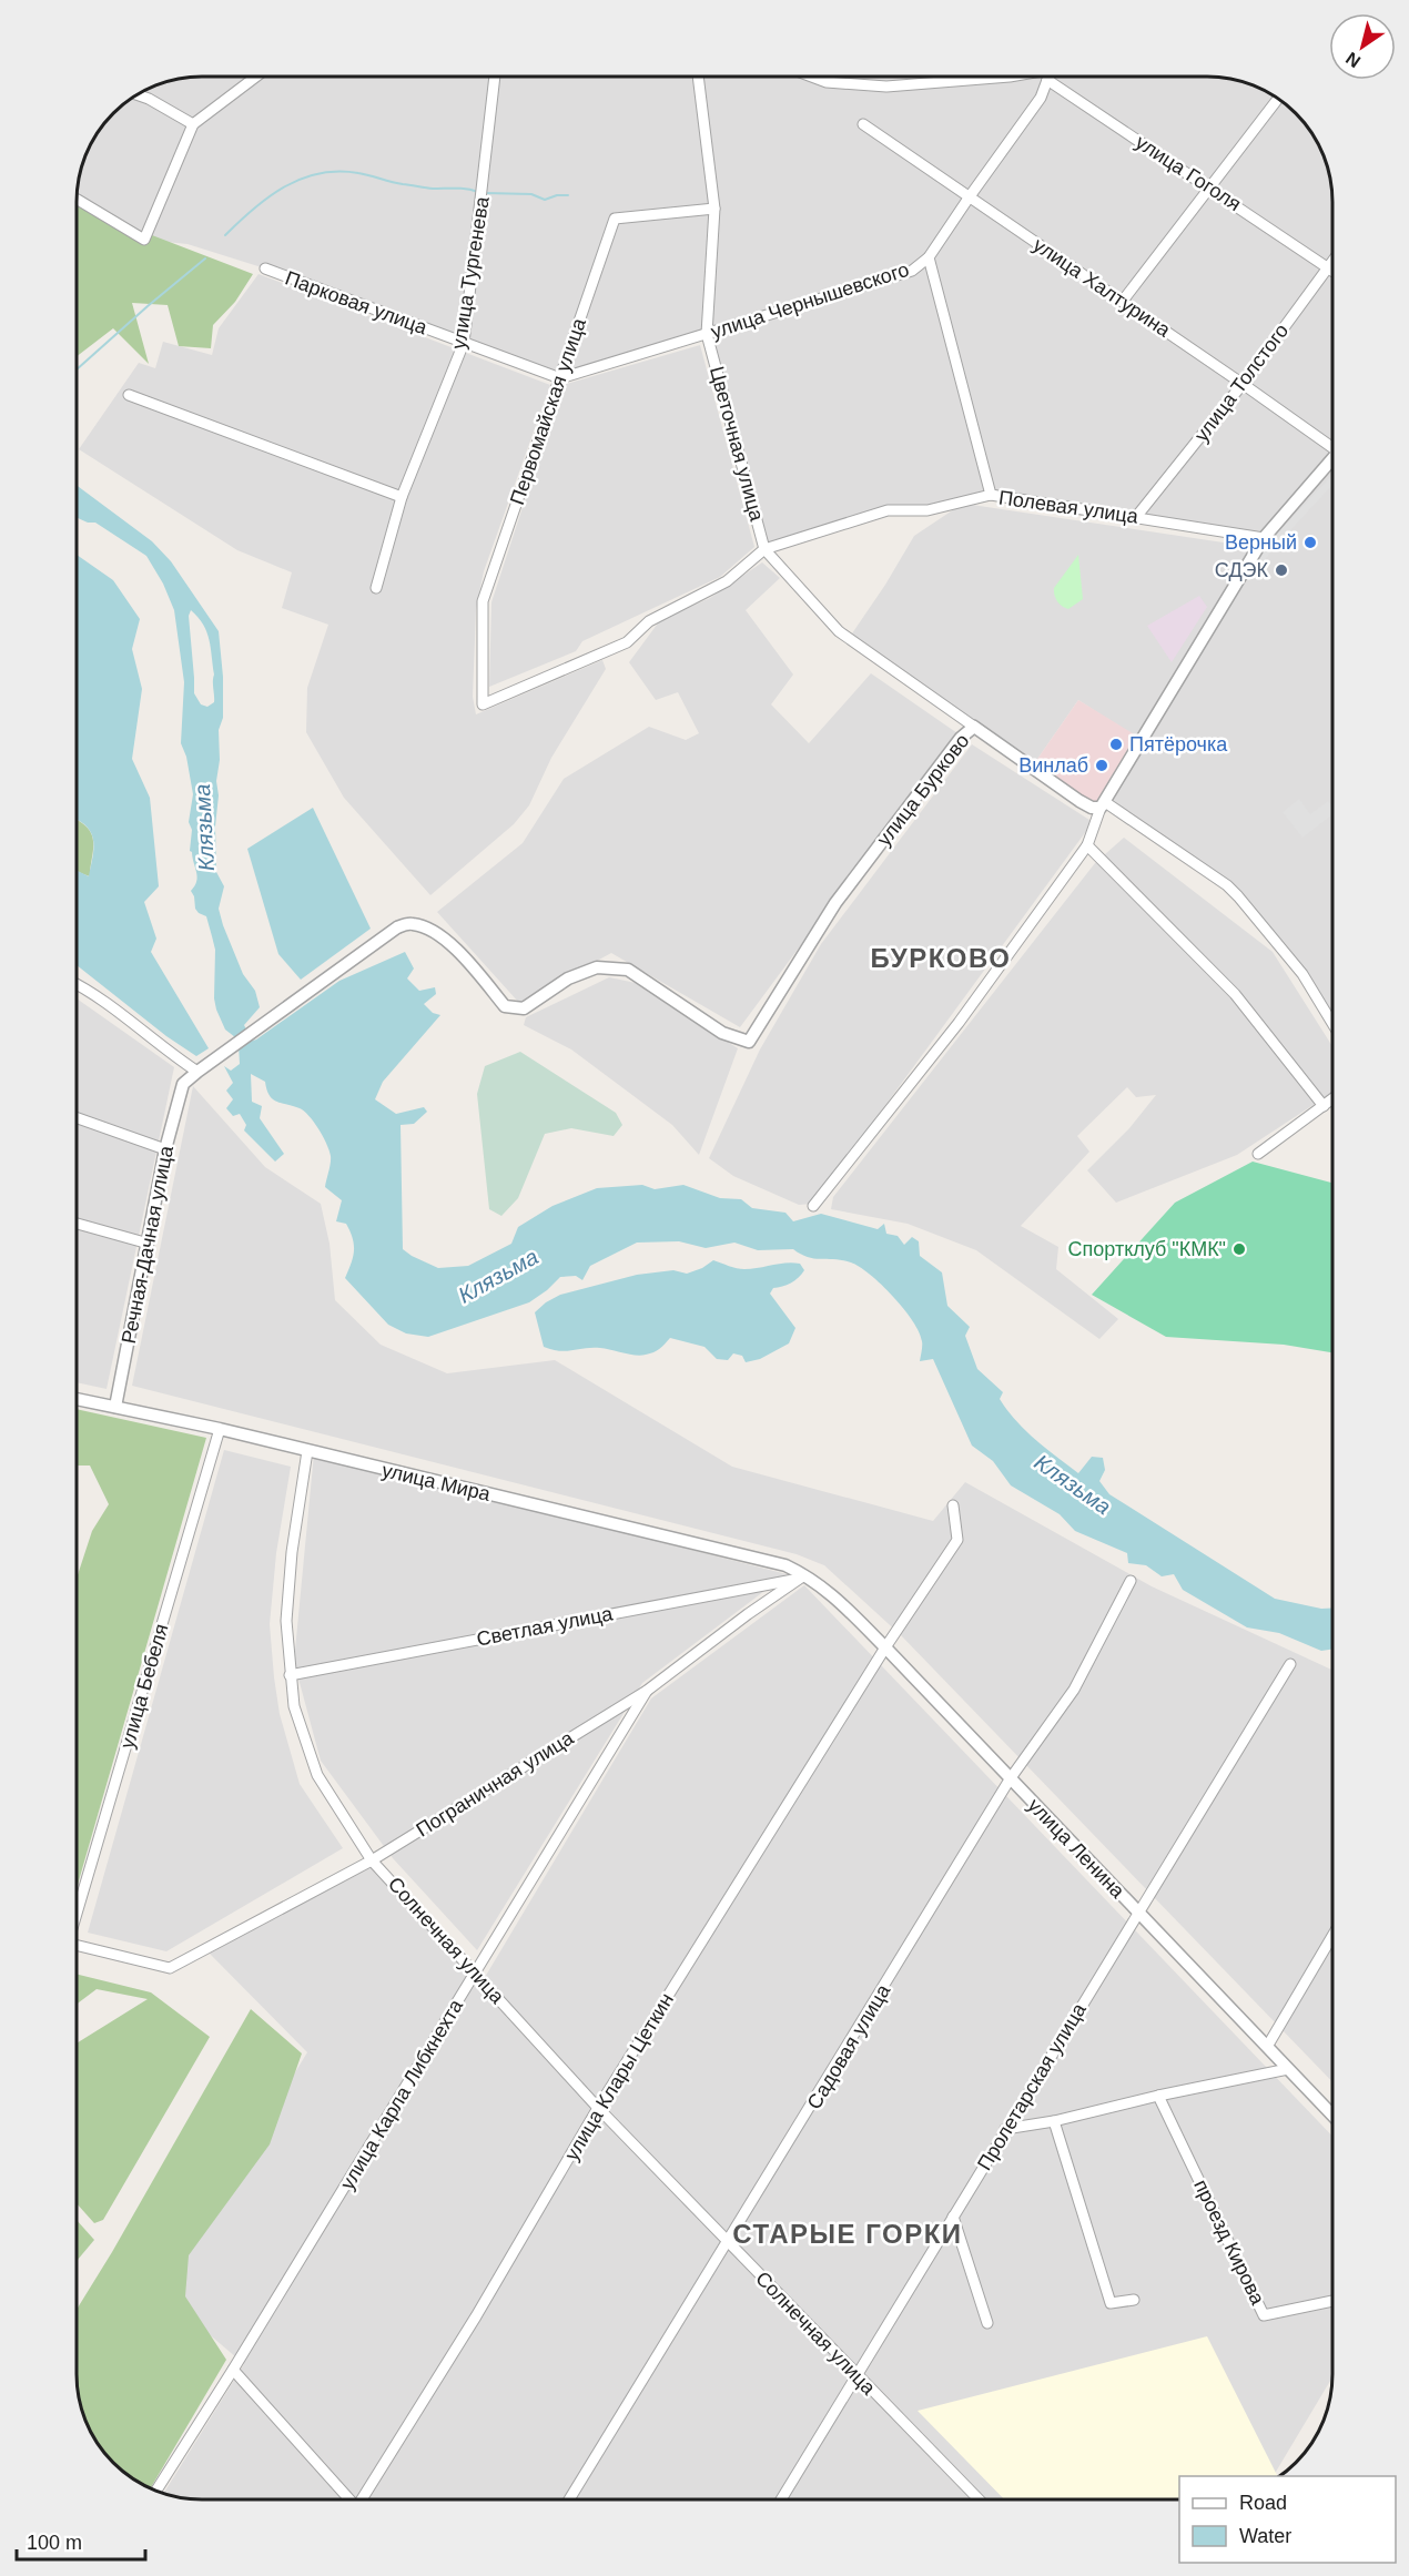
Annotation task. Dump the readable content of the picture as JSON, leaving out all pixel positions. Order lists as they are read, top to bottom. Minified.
{"streets":{"street":["улица Гоголя","улица Тургенева","улица Халтурина","улица Чернышевского","Парковая улица","улица Толстого","Первомайская улица","Цветочная улица","Полевая улица","улица Бурково","Речная-Дачная улица","улица Мира","Светлая улица","улица Бебеля","Пограничная улица","улица Ленина","Солнечная улица","Садовая улица","улица Клары Цеткин","Пролетарская улица","улица Карла Либкнехта","проезд Кирова"]},"crossings":[["улица Гоголя","улица Чернышевского"],["улица Гоголя","улица Толстого"],["улица Тургенева","Парковая улица"],["улица Халтурина","улица Чернышевского"],["улица Халтурина","улица Толстого"],["улица Чернышевского","Парковая улица"],["улица Чернышевского","Первомайская улица"],["улица Чернышевского","Цветочная улица"],["Парковая улица","Первомайская улица"],["улица Толстого","Полевая улица"],["Первомайская улица","Цветочная улица"],["Первомайская улица","Полевая улица"],["Цветочная улица","Полевая улица"],["Цветочная улица","улица Бурково"],["улица Бурково","Речная-Дачная улица"],["Речная-Дачная улица","улица Мира"],["улица Мира","Светлая улица"],["улица Мира","улица Бебеля"],["улица Мира","Пограничная улица"],["улица Мира","улица Ленина"],["улица Мира","Солнечная улица"],["Светлая улица","Пограничная улица"],["Светлая улица","улица Ленина"],["Светлая улица","Солнечная улица"],["Пограничная улица","улица Ленина"],["Пограничная улица","Солнечная улица"],["Пограничная улица","улица Карла Либкнехта"],["улица Ленина","Садовая улица"],["улица Ленина","улица Клары Цеткин"],["улица Ленина","Пролетарская улица"],["Солнечная улица","Садовая улица"],["Солнечная улица","улица Клары Цеткин"],["Солнечная улица","Пролетарская улица"],["Солнечная улица","улица Карла Либкнехта"]],"districts":["БУРКОВО","СТАРЫЕ ГОРКИ"],"water":["Клязьма"],"places":["Верный","СДЭК","Пятёрочка","Винлаб","Спортклуб \"КМК\""],"legend":["Road","Water"],"scale_bar":"100 m","north":"bottom left"}
